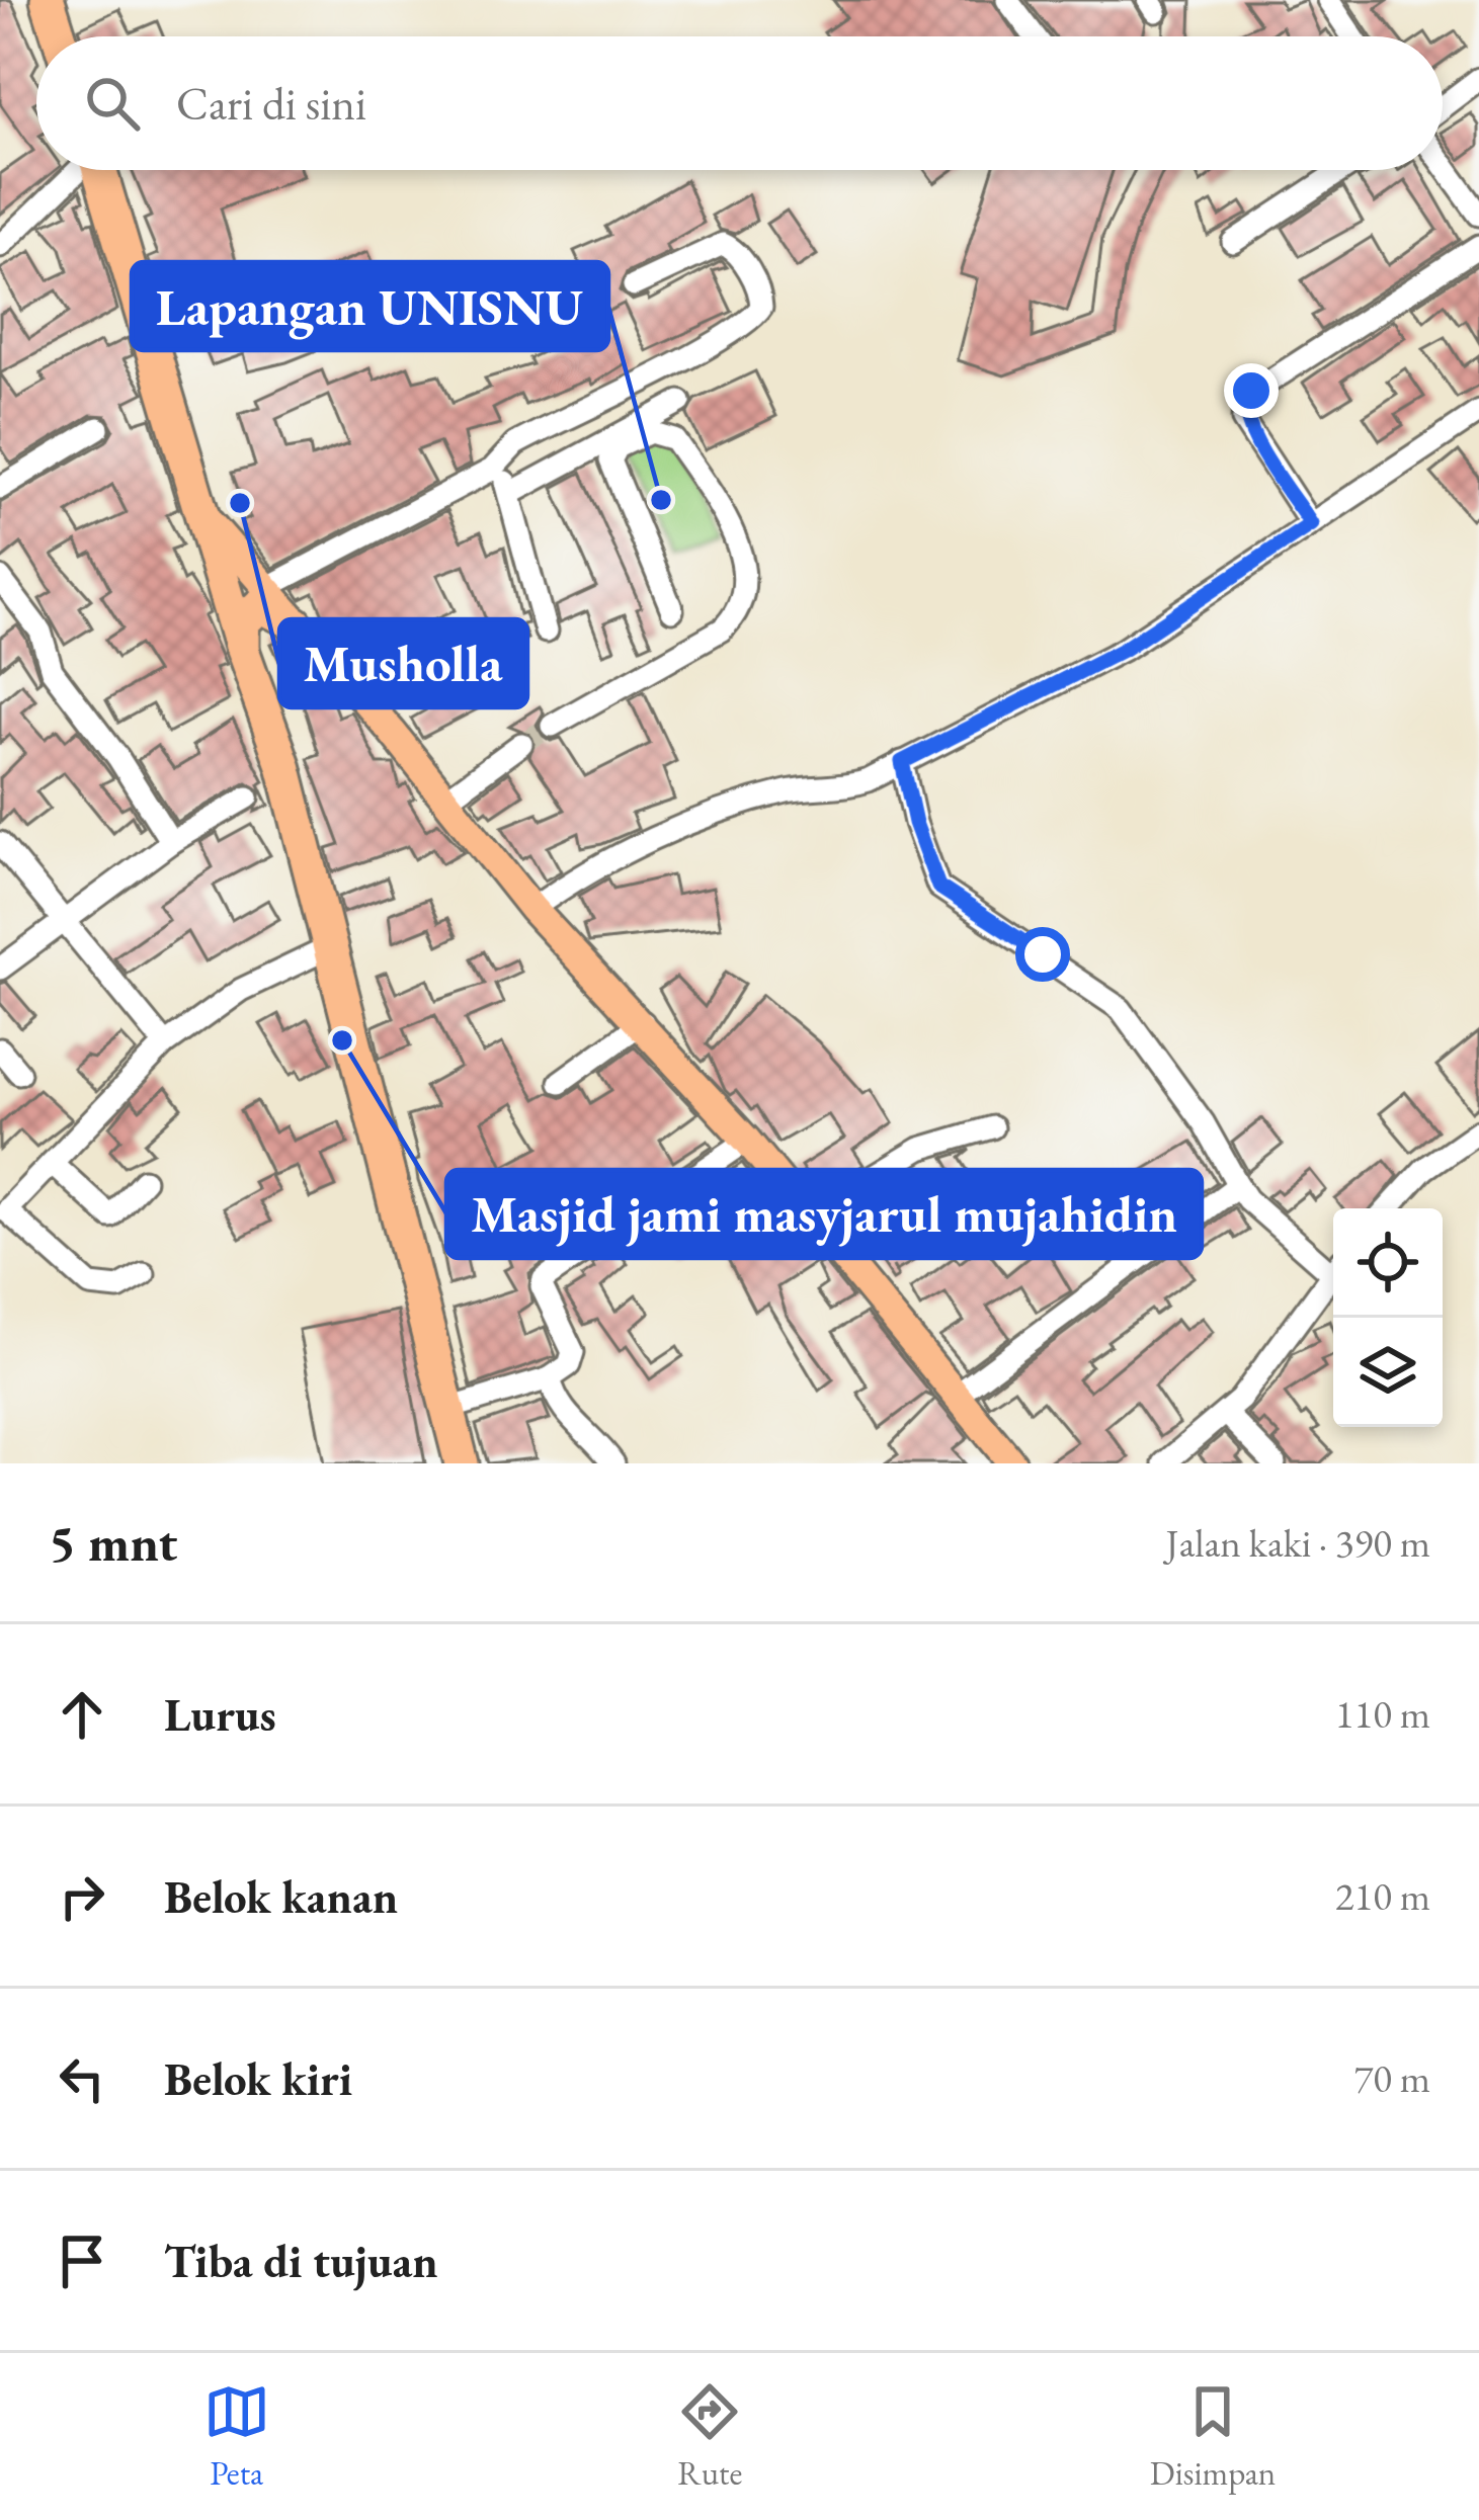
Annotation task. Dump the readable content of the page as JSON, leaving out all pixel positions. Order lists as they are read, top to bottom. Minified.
{"places":["Lapangan UNISNU","Musholla","Masjid jami masyjarul mujahidin"],"page":{"search":"Cari di sini","heading":["5 mnt","Jalan kaki · 390 m"],"list":[["Lurus","110 m"],["Belok kanan","210 m"],["Belok kiri","70 m"],"Tiba di tujuan"],"nav":["Peta","Rute","Disimpan"]}}
